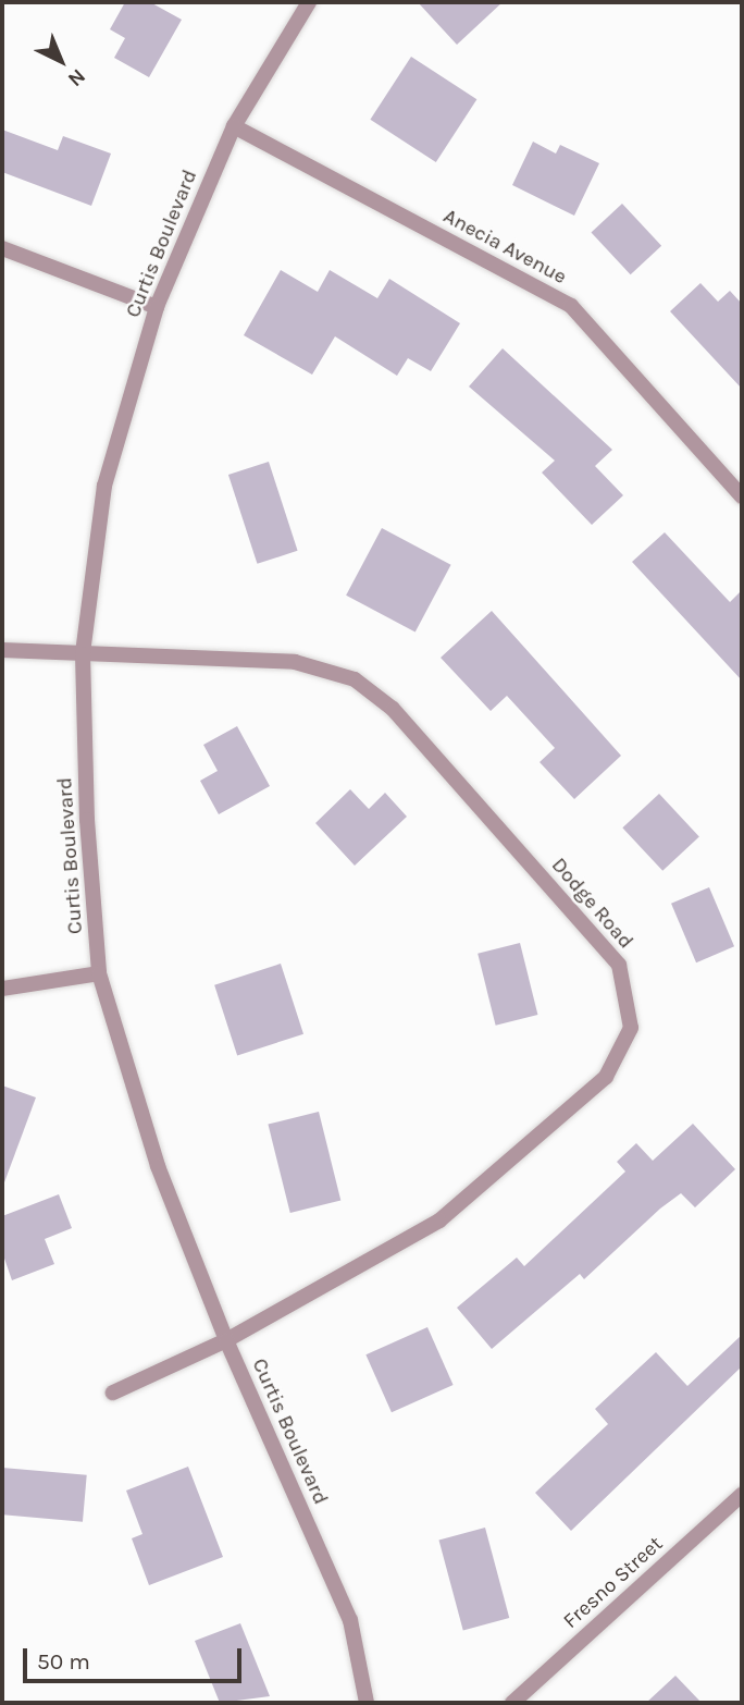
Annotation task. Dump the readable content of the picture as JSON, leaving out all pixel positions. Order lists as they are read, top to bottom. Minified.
{"streets":{"street":["Curtis Boulevard","Anecia Avenue","Dodge Road","Fresno Street"]},"crossings":[["Curtis Boulevard","Anecia Avenue"],["Curtis Boulevard","Dodge Road"]],"scale_bar":"50 m","north":"bottom right"}
